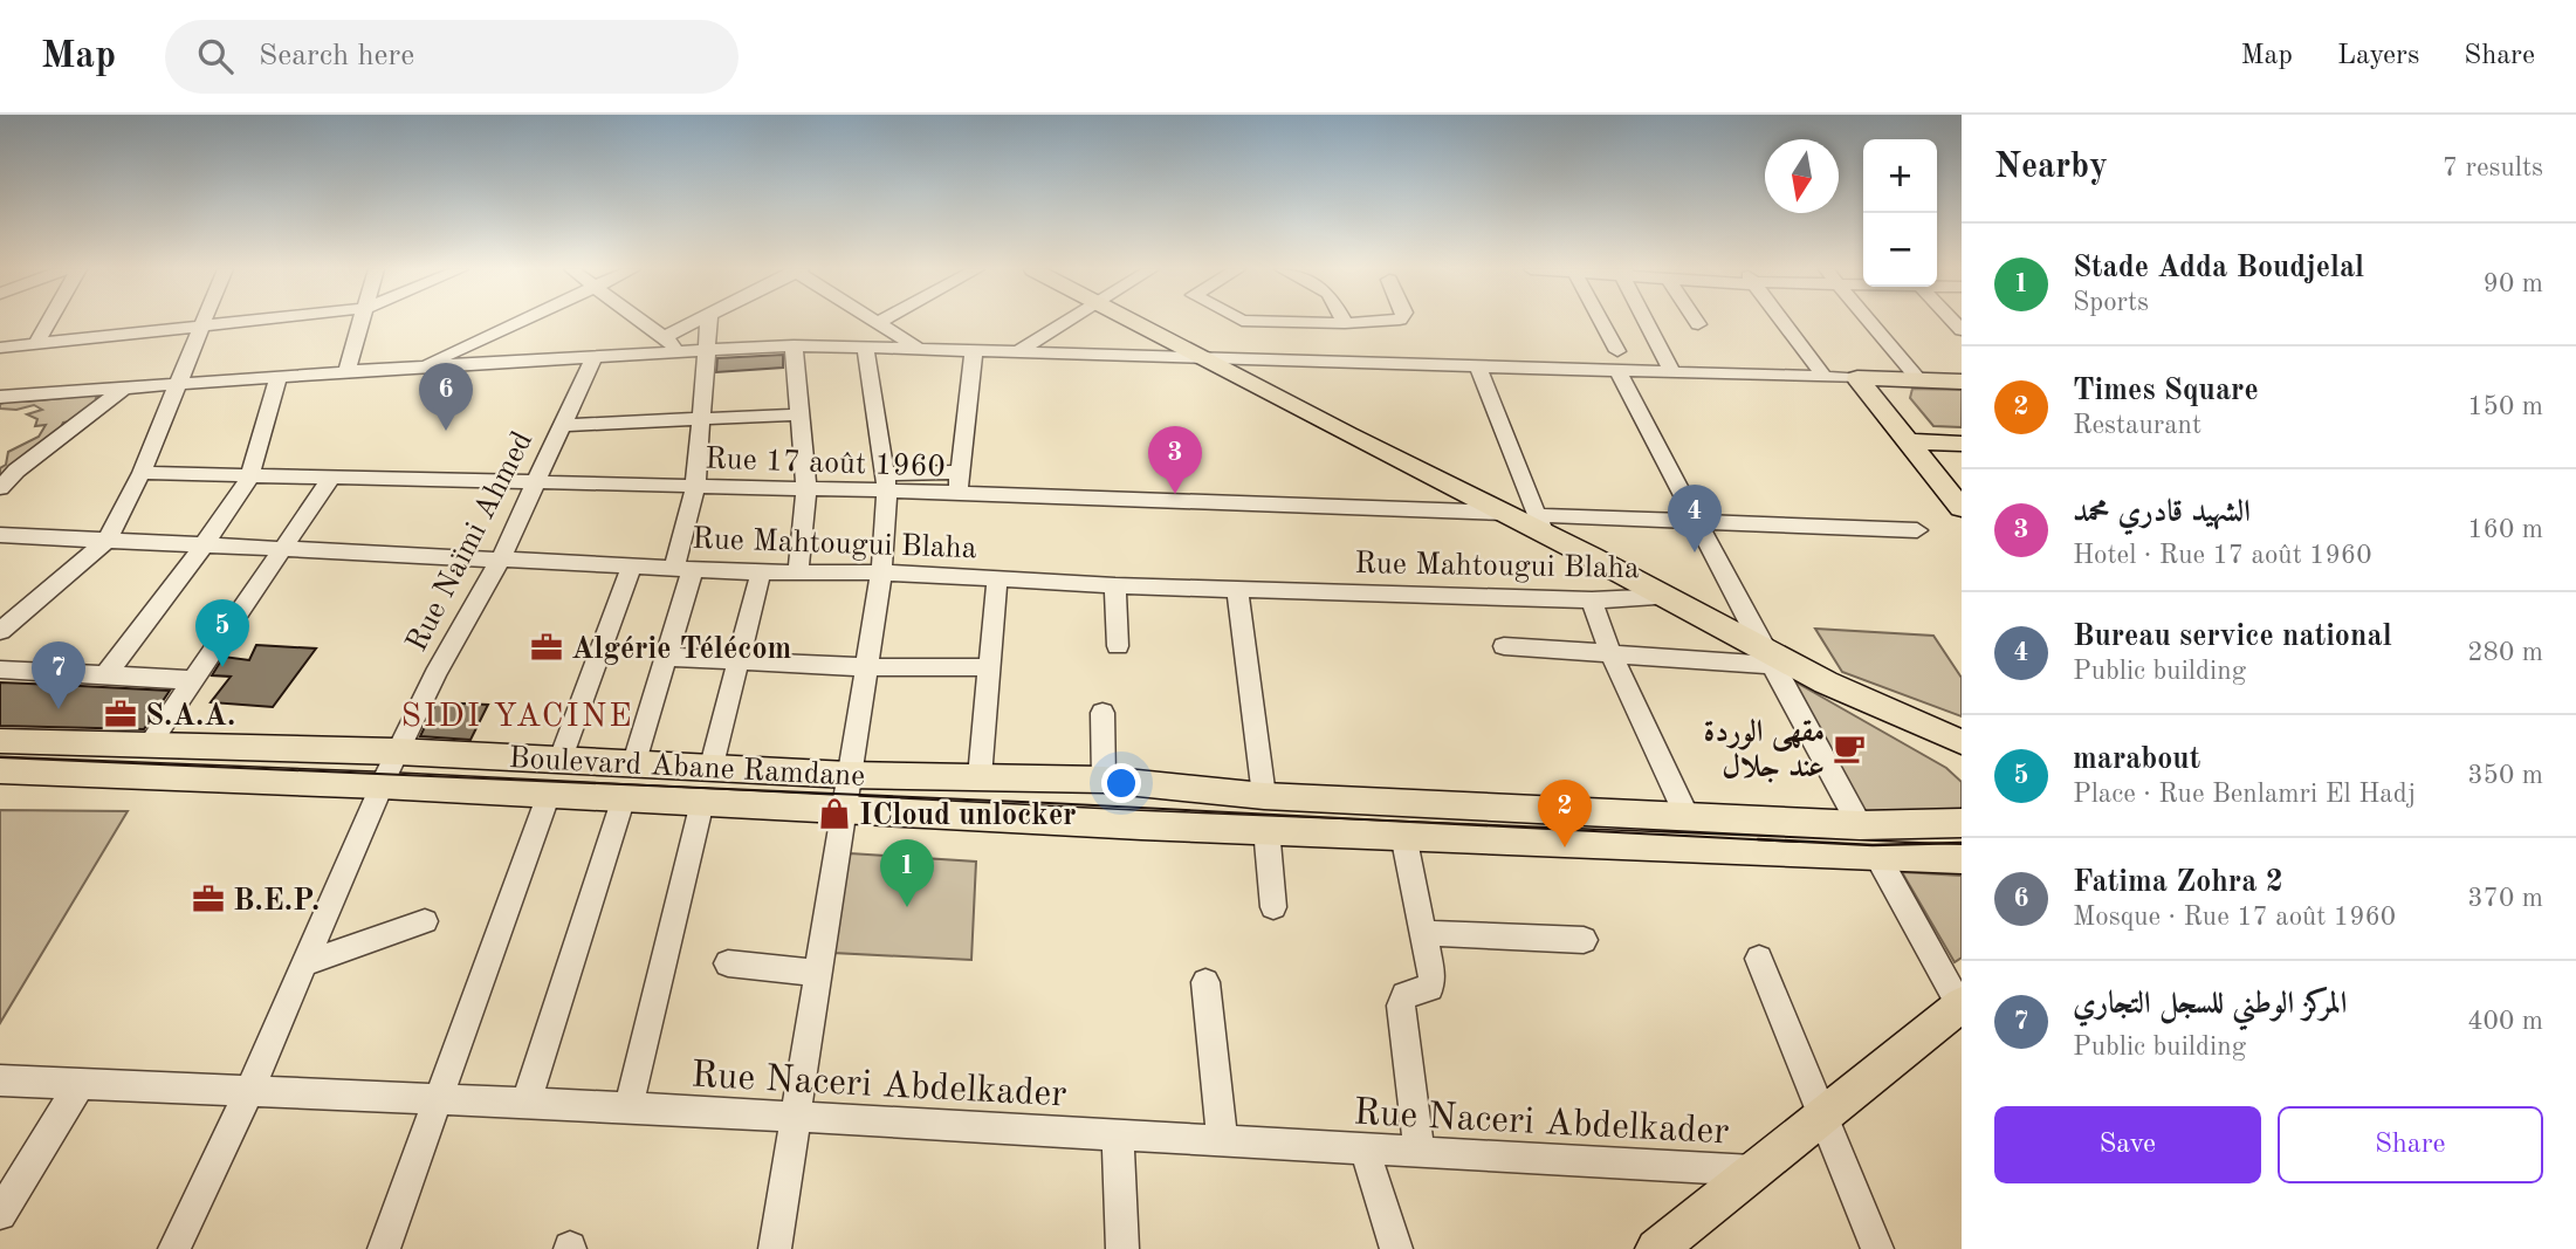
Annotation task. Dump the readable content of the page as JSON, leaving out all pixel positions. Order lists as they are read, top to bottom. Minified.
{"streets":{"main road":["Boulevard Abane Ramdane"],"street":["Rue 17 août 1960","Rue Naïmi Ahmed","Rue Mahtougui Blaha","Rue Naceri Abdelkader"]},"crossings":[["Rue 17 août 1960","Rue Naïmi Ahmed"],["Rue Naïmi Ahmed","Rue Mahtougui Blaha"],["Rue Naïmi Ahmed","Boulevard Abane Ramdane"],["Rue Naïmi Ahmed","Rue Naceri Abdelkader"]],"districts":["SIDI YACINE"],"places":{"office":["Algérie Télécom","S.A.A.","B.E.P."],"cafe":["مقهى الوردة عند جلال"],"shop":["ICloud unlocker"]},"north":"bottom","page":{"header":"Map","search":"Search here","nav":["Map","Layers","Share"],"heading":["Nearby","7 results"],"map_buttons":["+","−"],"list":[{"mark":"1","name":"Stade Adda Boudjelal","note":"Sports","value":"90 m"},{"mark":"2","name":"Times Square","note":"Restaurant","value":"150 m"},{"mark":"3","name":"الشهيد قادري محمد","note":"Hotel · Rue 17 août 1960","value":"160 m"},{"mark":"4","name":"Bureau service national","note":"Public building","value":"280 m"},{"mark":"5","name":"marabout","note":"Place · Rue Benlamri El Hadj","value":"350 m"},{"mark":"6","name":"Fatima Zohra 2","note":"Mosque · Rue 17 août 1960","value":"370 m"},{"mark":"7","name":"المركز الوطني للسجل التجاري","note":"Public building","value":"400 m"}],"pins":["6","3","4","5","7","2","1"],"buttons":["Save","Share"]}}
